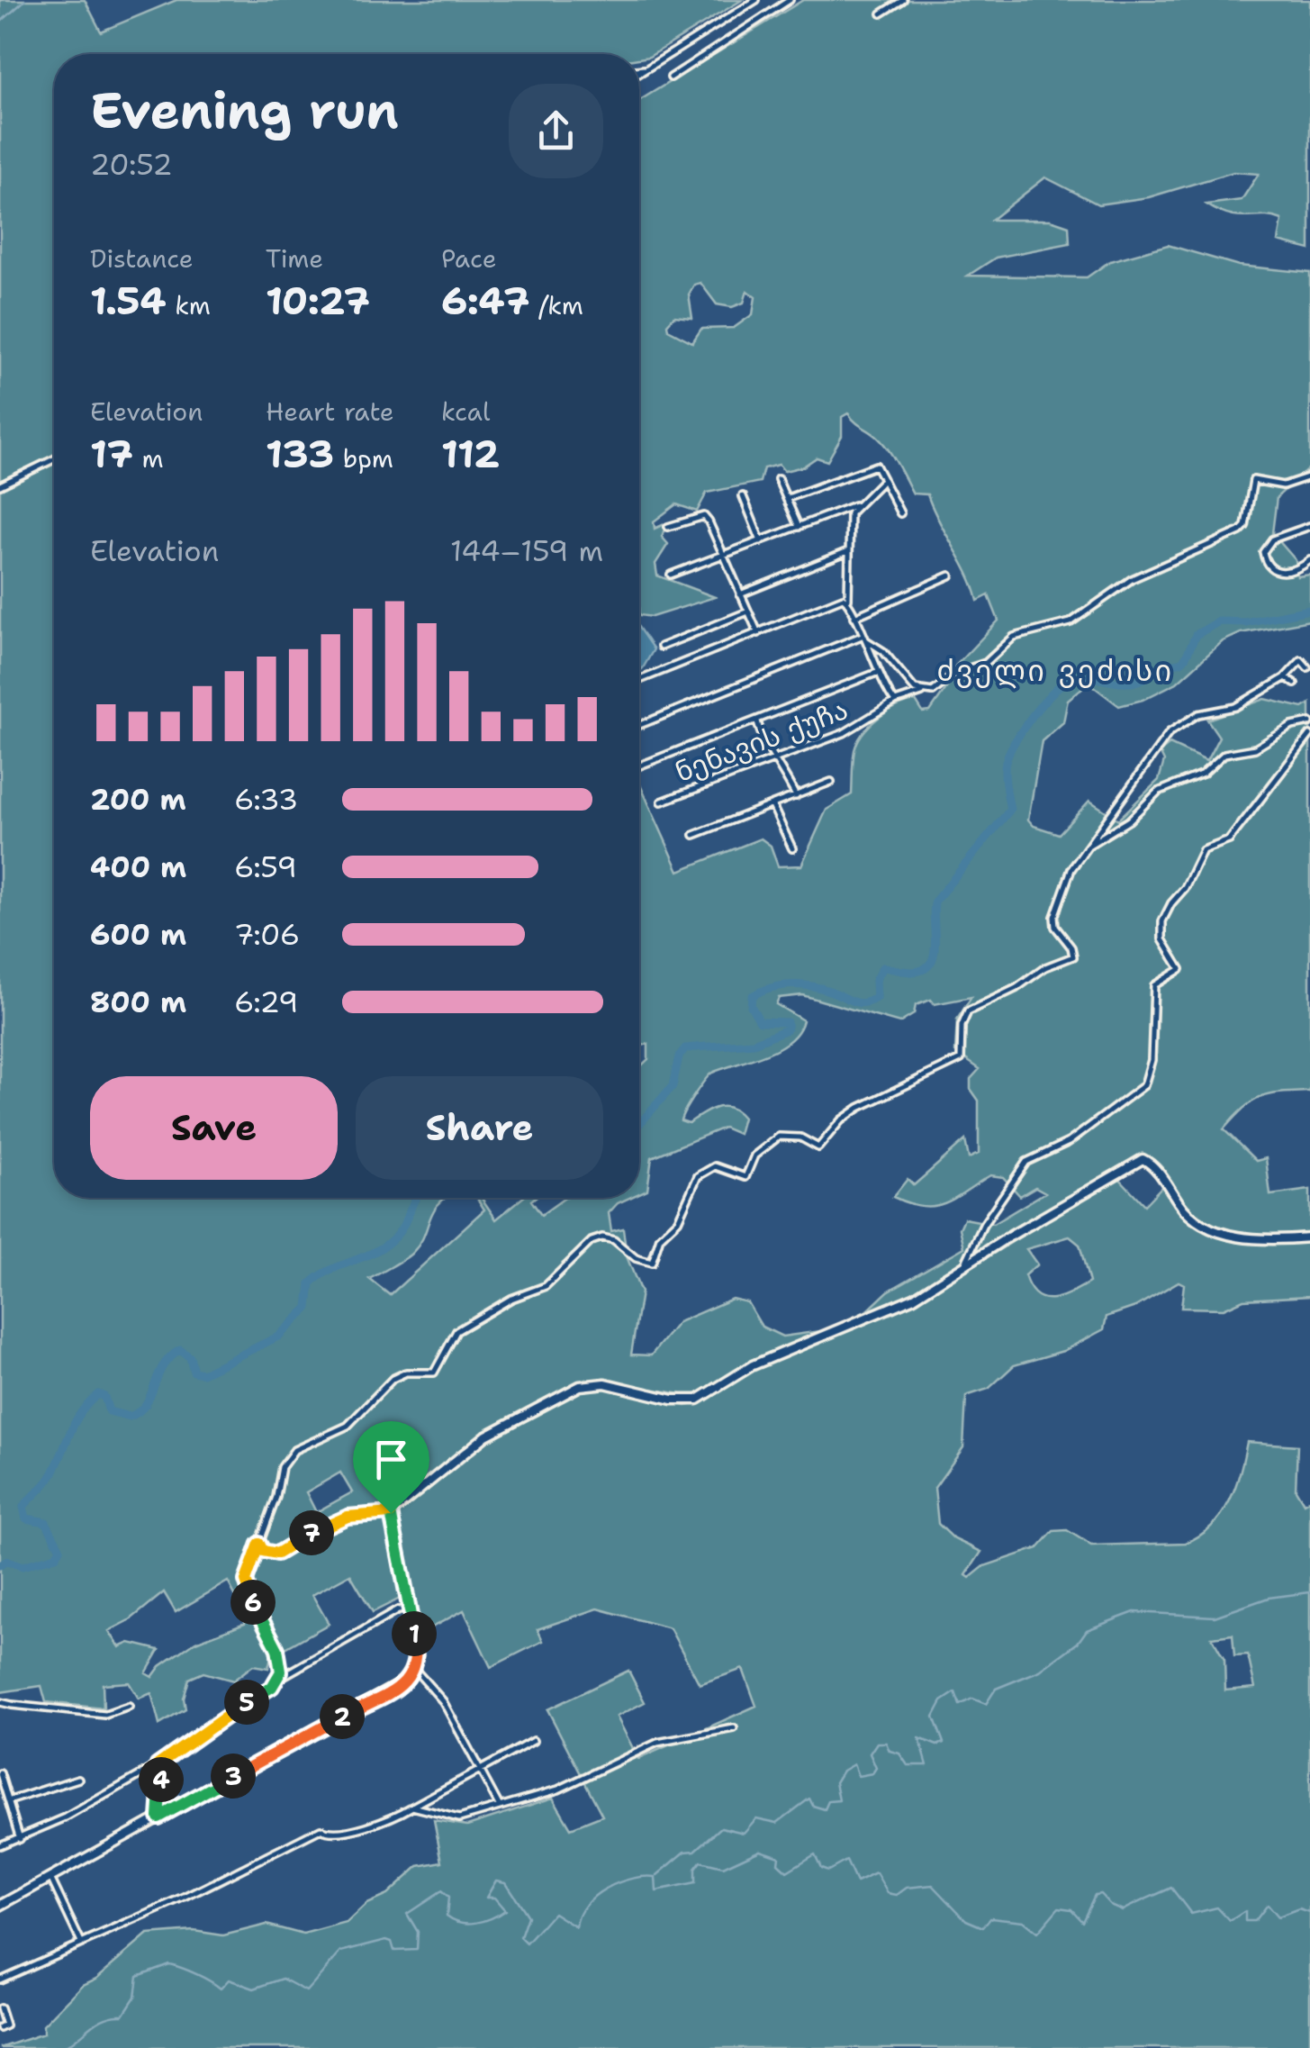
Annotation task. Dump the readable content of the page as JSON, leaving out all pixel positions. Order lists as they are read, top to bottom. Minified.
{"streets":{"street":["ნენავის ქუჩა"]},"districts":["ძველი ვეძისი"],"page":{"heading":["Evening run","20:52"],"stats":[["Distance","1.54 km"],["Time","10:27"],["Pace","6:47 /km"],["Elevation","17 m"],["Heart rate","133 bpm"],["kcal","112"]],"chart":["Elevation","144–159 m"],"list":[{"name":"200 m","note":"6:33"},{"name":"400 m","note":"6:59"},{"name":"600 m","note":"7:06"},{"name":"800 m","note":"6:29"}],"buttons":["Save","Share"],"pins":["7","6","1","5","2","3","4"]}}
